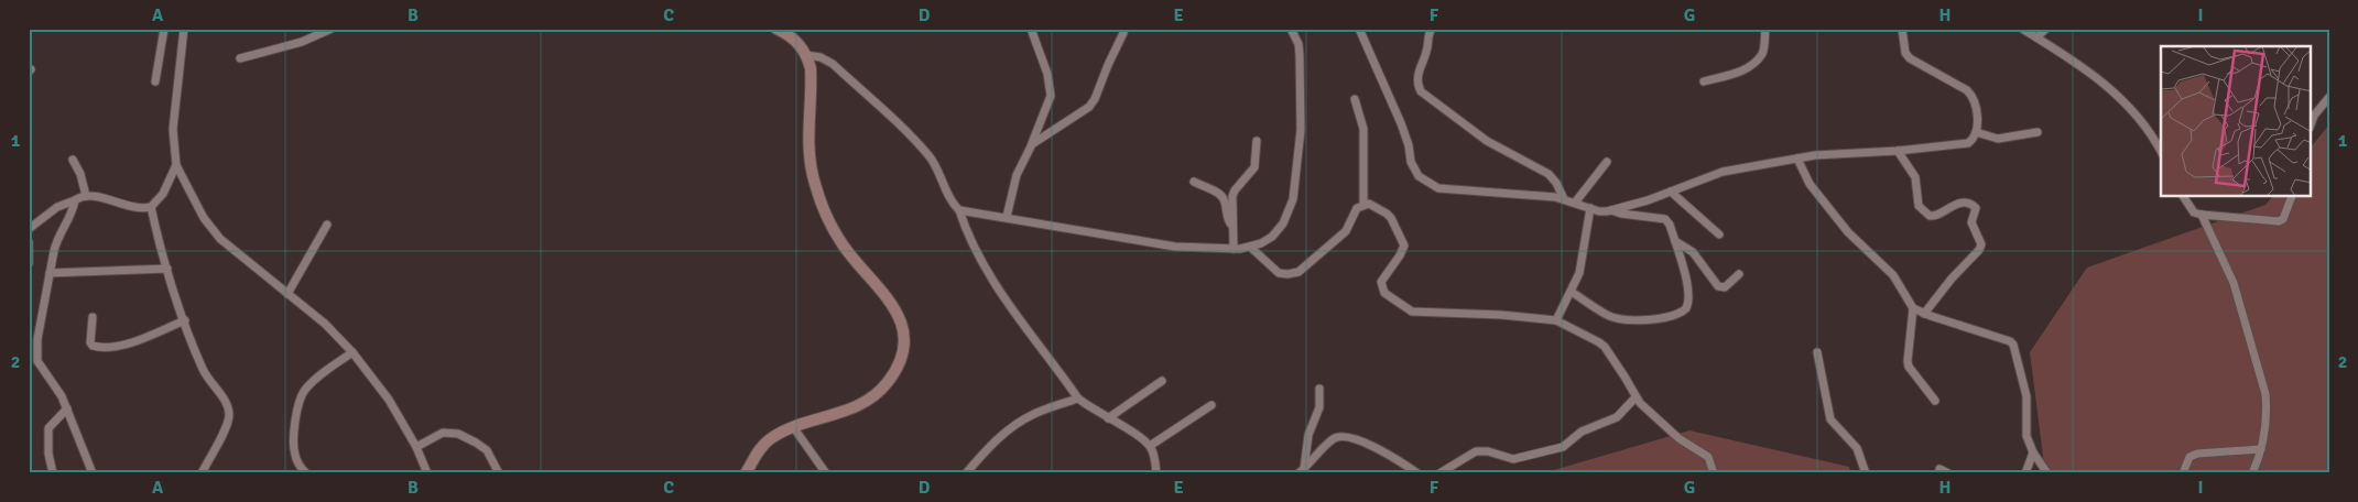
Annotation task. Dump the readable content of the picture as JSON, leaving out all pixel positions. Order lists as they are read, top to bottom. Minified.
{"grid":{"columns":["A","B","C","D","E","F","G","H","I"],"rows":["1","2"]}}
